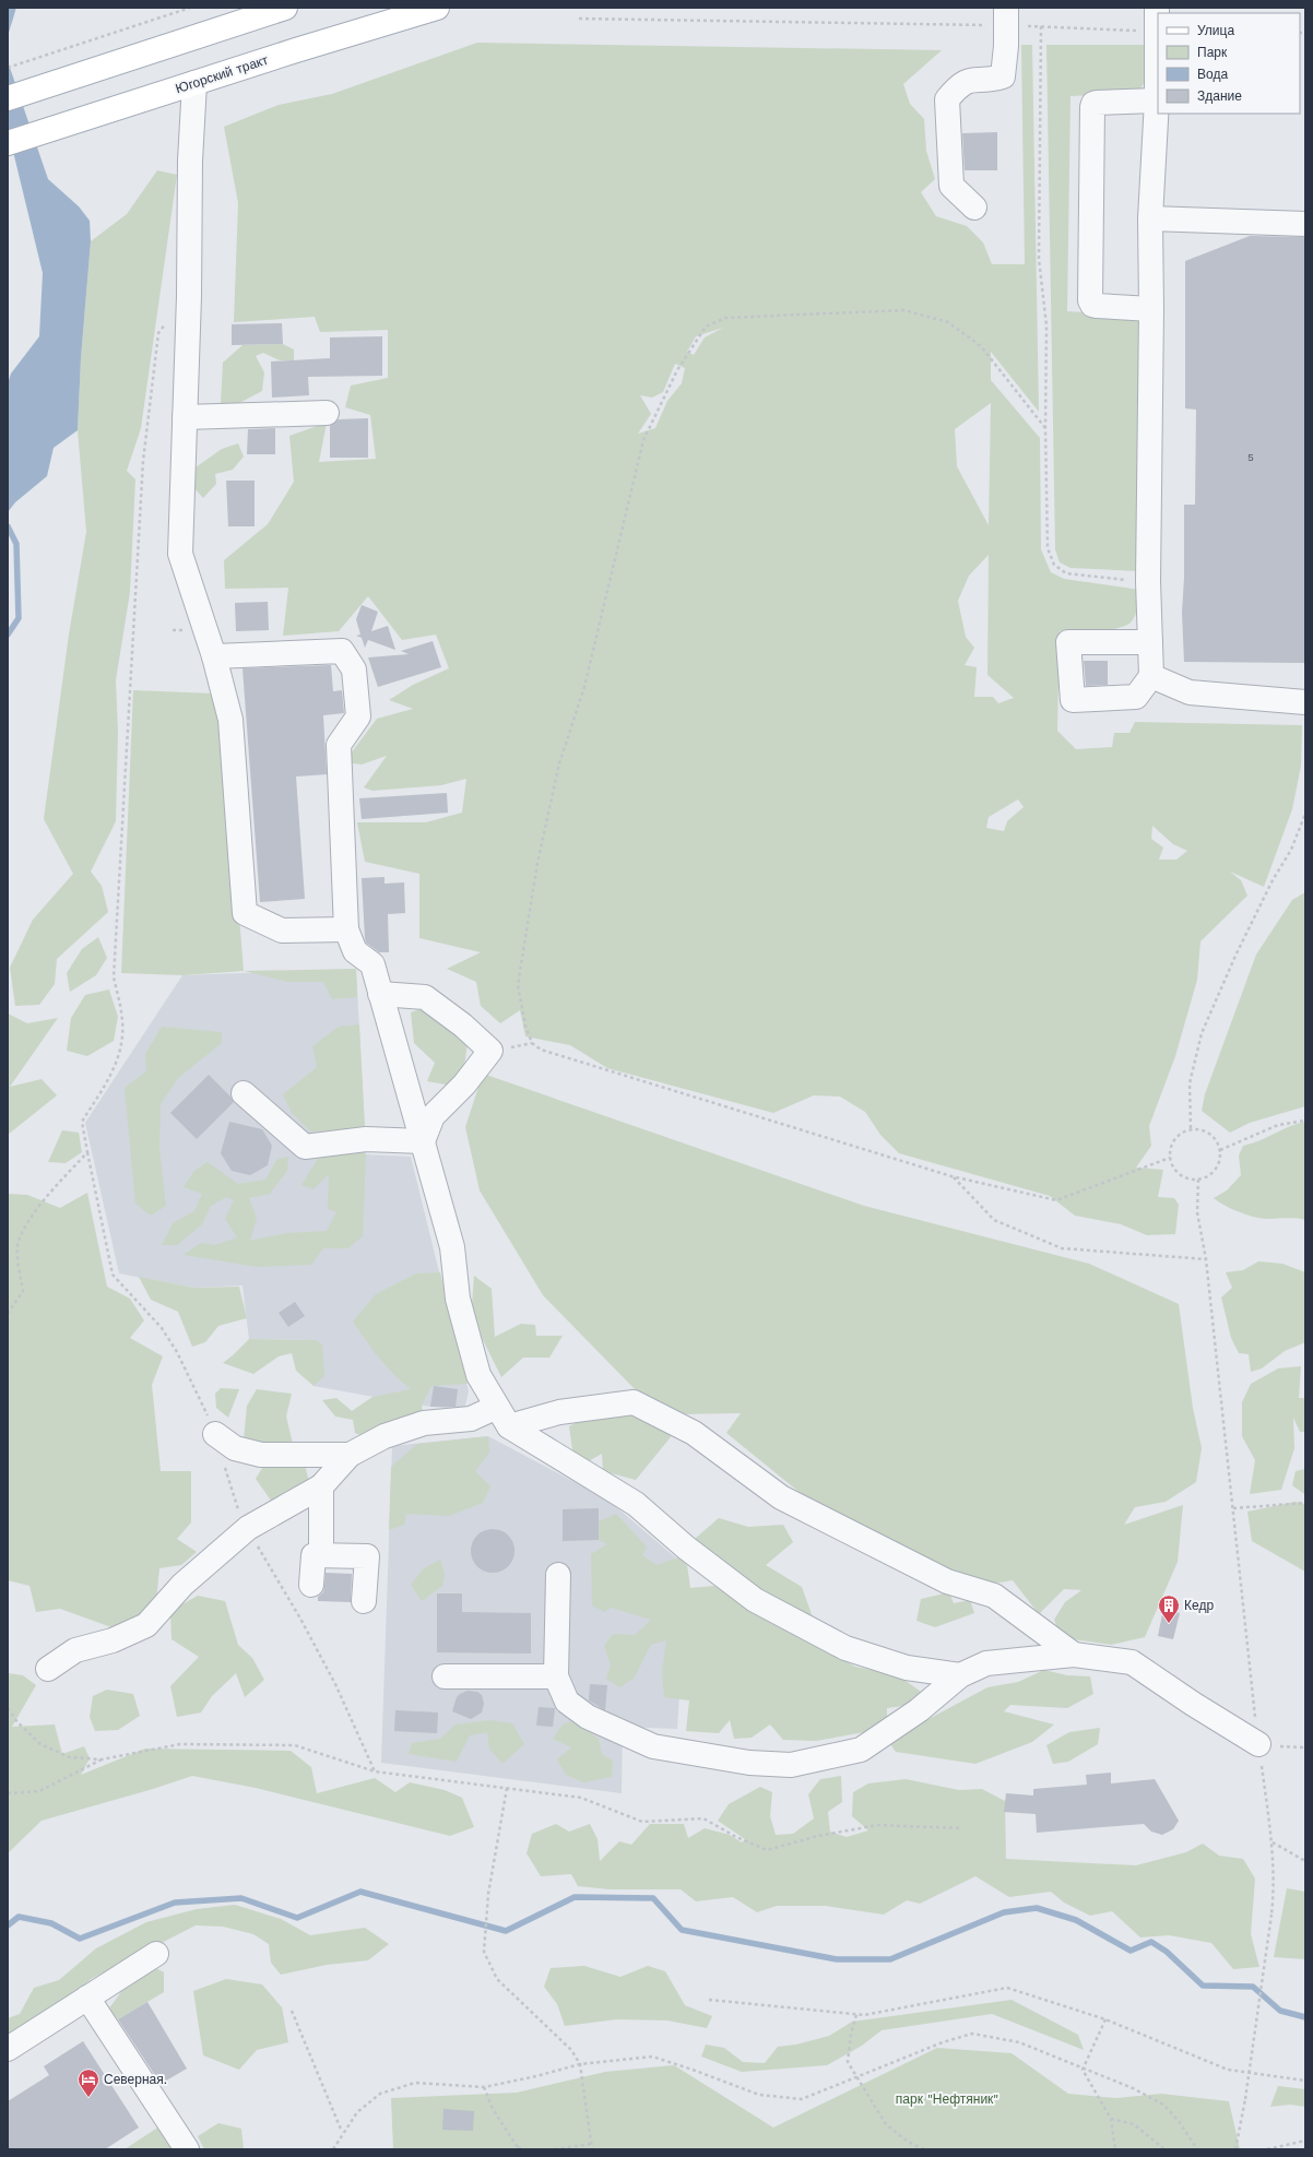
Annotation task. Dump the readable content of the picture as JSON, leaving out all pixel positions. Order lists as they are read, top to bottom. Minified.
{"streets":{"main road":["Югорский тракт"]},"parks":["парк \"Нефтяник\""],"places":{"building":["Кедр"],"hotel":["Северная."]},"house_numbers":["5"],"legend":["Улица","Парк","Вода","Здание"]}
